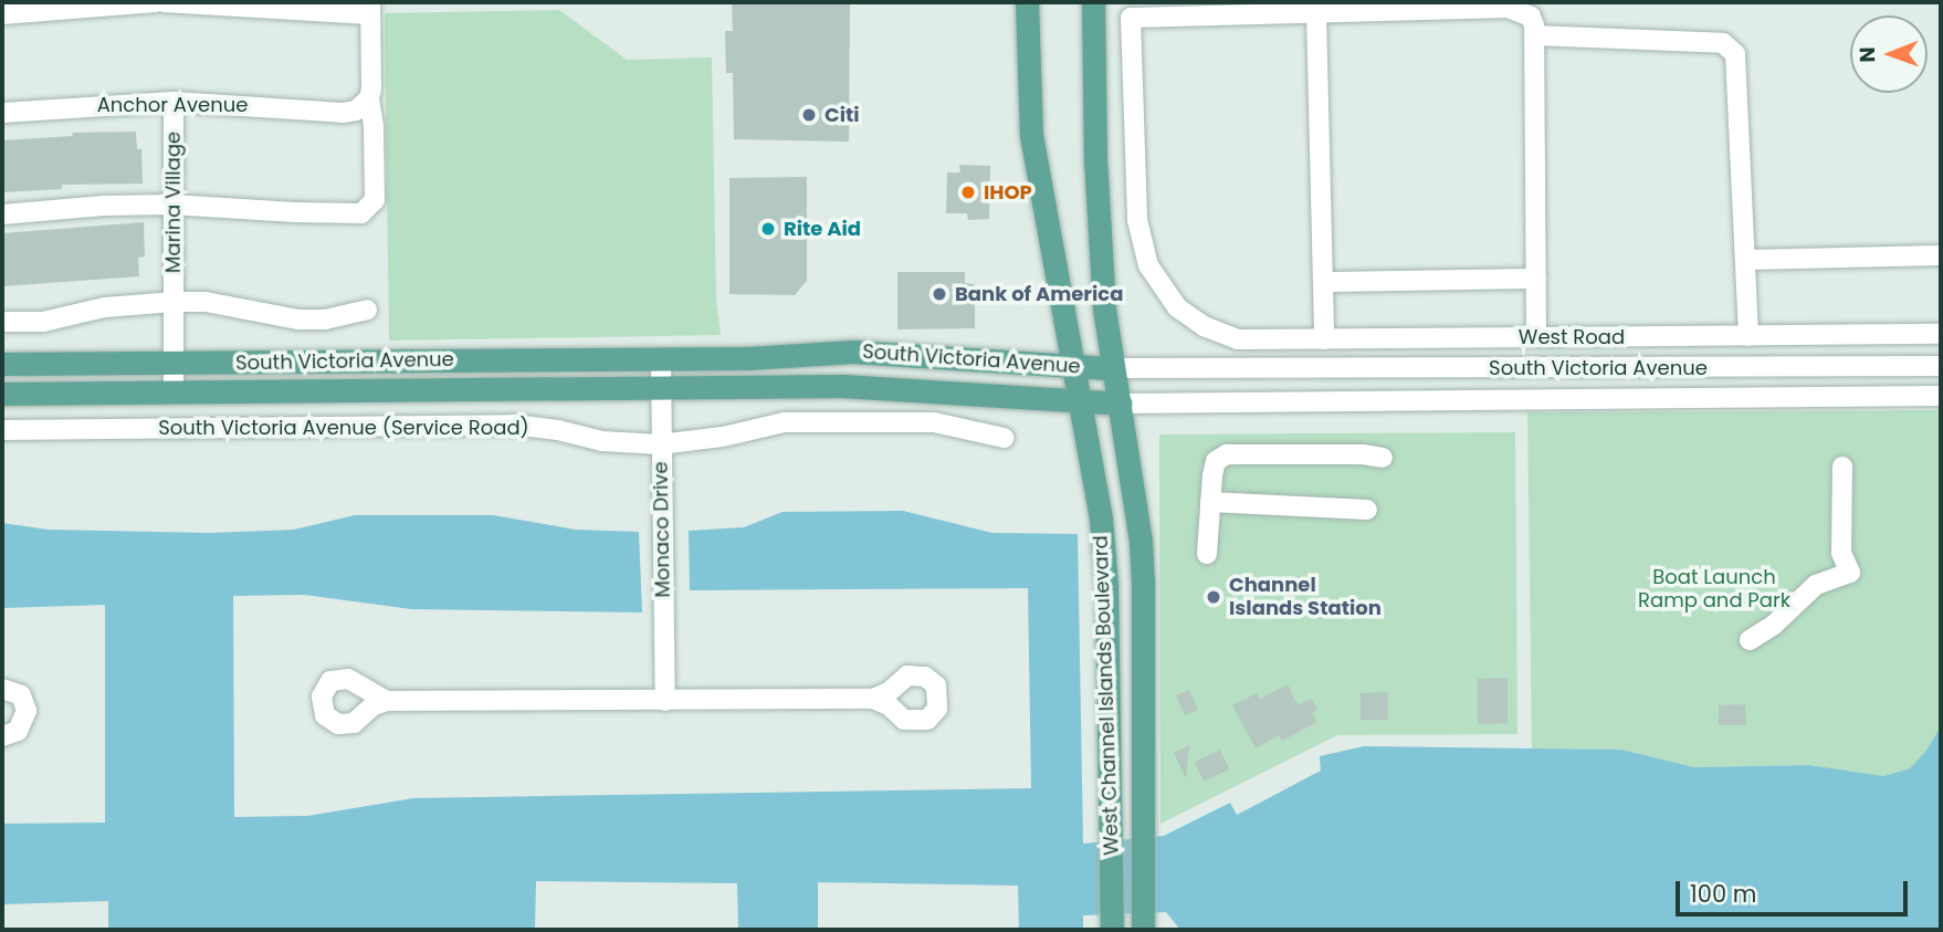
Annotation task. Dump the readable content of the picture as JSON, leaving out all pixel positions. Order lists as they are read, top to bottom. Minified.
{"streets":{"main road":["South Victoria Avenue","West Channel Islands Boulevard"],"street":["Anchor Avenue","Marina Village","West Road","South Victoria Avenue (Service Road)","Monaco Drive"]},"crossings":[["Anchor Avenue","Marina Village"],["Marina Village","South Victoria Avenue"],["South Victoria Avenue","Monaco Drive"],["South Victoria Avenue","West Channel Islands Boulevard"],["South Victoria Avenue (Service Road)","Monaco Drive"]],"parks":["Boat Launch Ramp and Park"],"places":["Citi","IHOP","Rite Aid","Bank of America","Channel Islands Station"],"scale_bar":"100 m","north":"left"}
